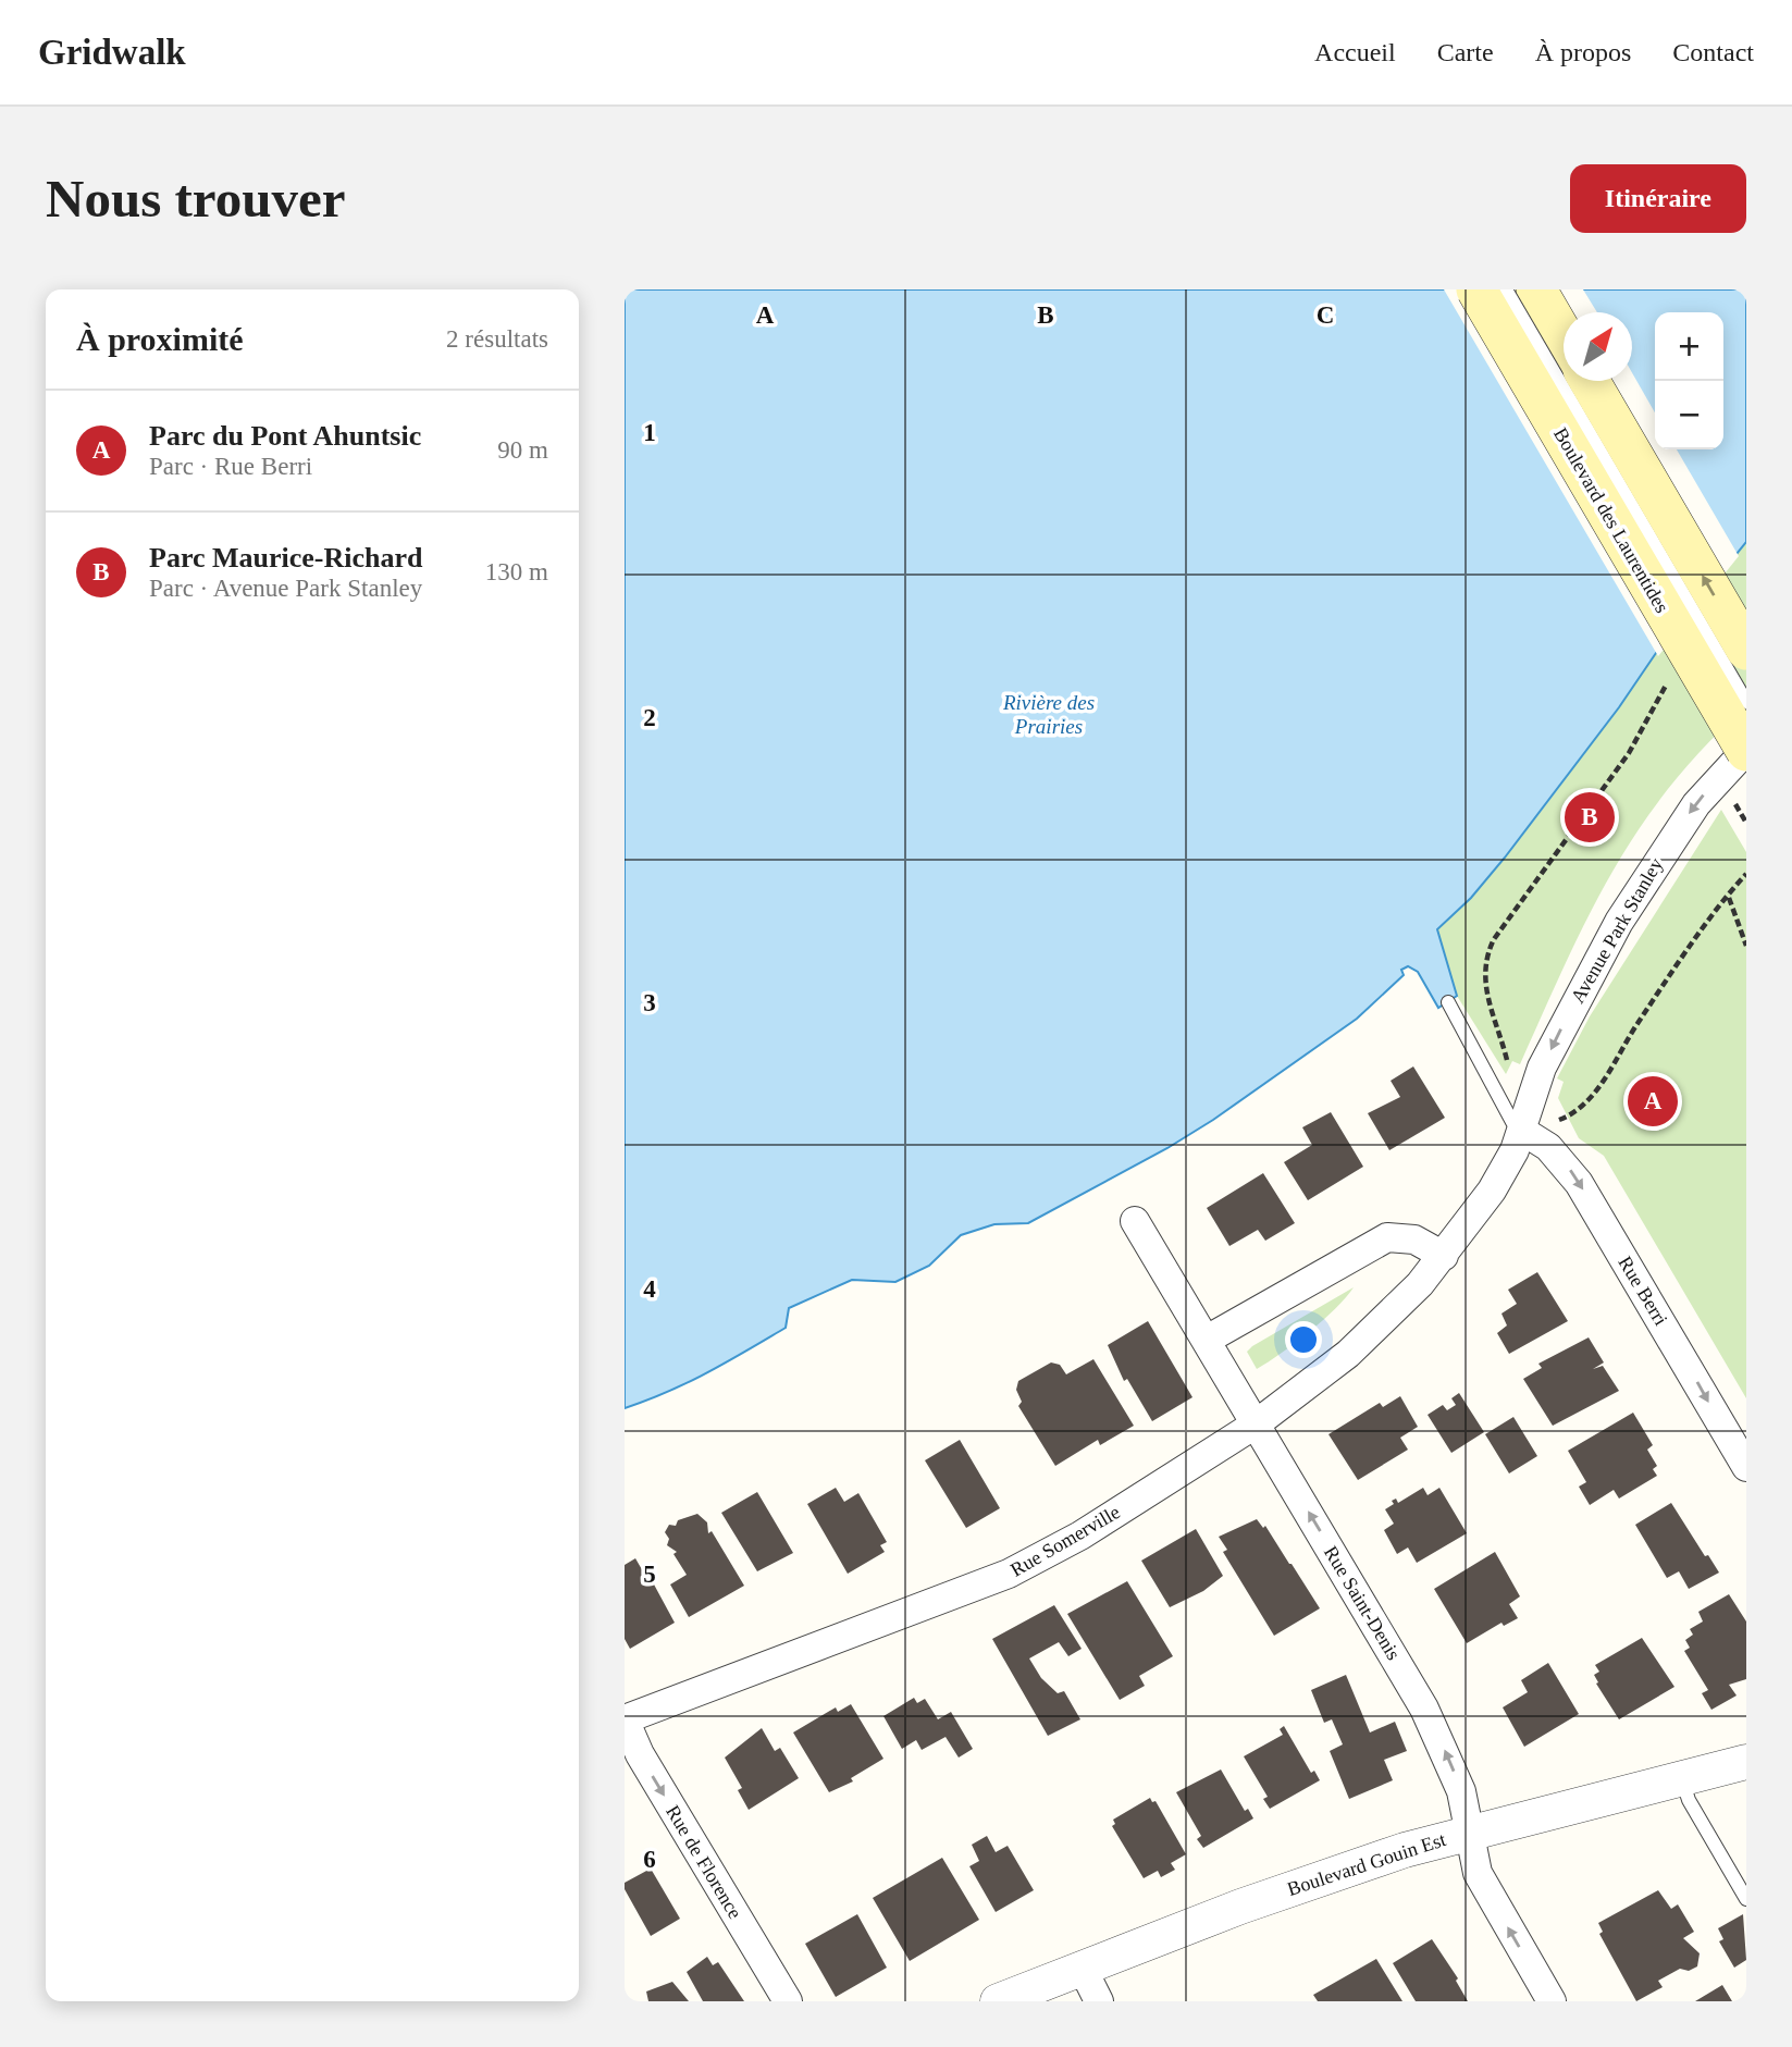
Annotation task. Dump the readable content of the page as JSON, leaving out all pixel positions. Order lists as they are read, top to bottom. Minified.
{"streets":{"main road":["Boulevard des Laurentides"],"street":["Avenue Park Stanley","Rue Berri","Rue Somerville","Rue Saint-Denis","Rue de Florence","Boulevard Gouin Est"]},"crossings":[["Boulevard des Laurentides","Avenue Park Stanley"],["Avenue Park Stanley","Rue Berri"],["Avenue Park Stanley","Rue Somerville"],["Rue Berri","Rue Somerville"],["Rue Somerville","Rue Saint-Denis"],["Rue Somerville","Rue de Florence"],["Rue Saint-Denis","Boulevard Gouin Est"]],"one_way":["Avenue Park Stanley","Rue Berri","Rue Saint-Denis","Rue de Florence"],"water":["Rivière des Prairies"],"north":"top right","page":{"header":"Gridwalk","nav":["Accueil","Carte","À propos","Contact"],"buttons":"Itinéraire","title":"Nous trouver","heading":["À proximité","2 résultats"],"map_buttons":["+","−"],"list":[{"mark":"A","name":"Parc du Pont Ahuntsic","note":"Parc · Rue Berri","value":"90 m"},{"mark":"B","name":"Parc Maurice-Richard","note":"Parc · Avenue Park Stanley","value":"130 m"}],"pins":["B","A"]},"grid":{"columns":["A","B","C"],"rows":["1","2","3","4","5","6"]}}
